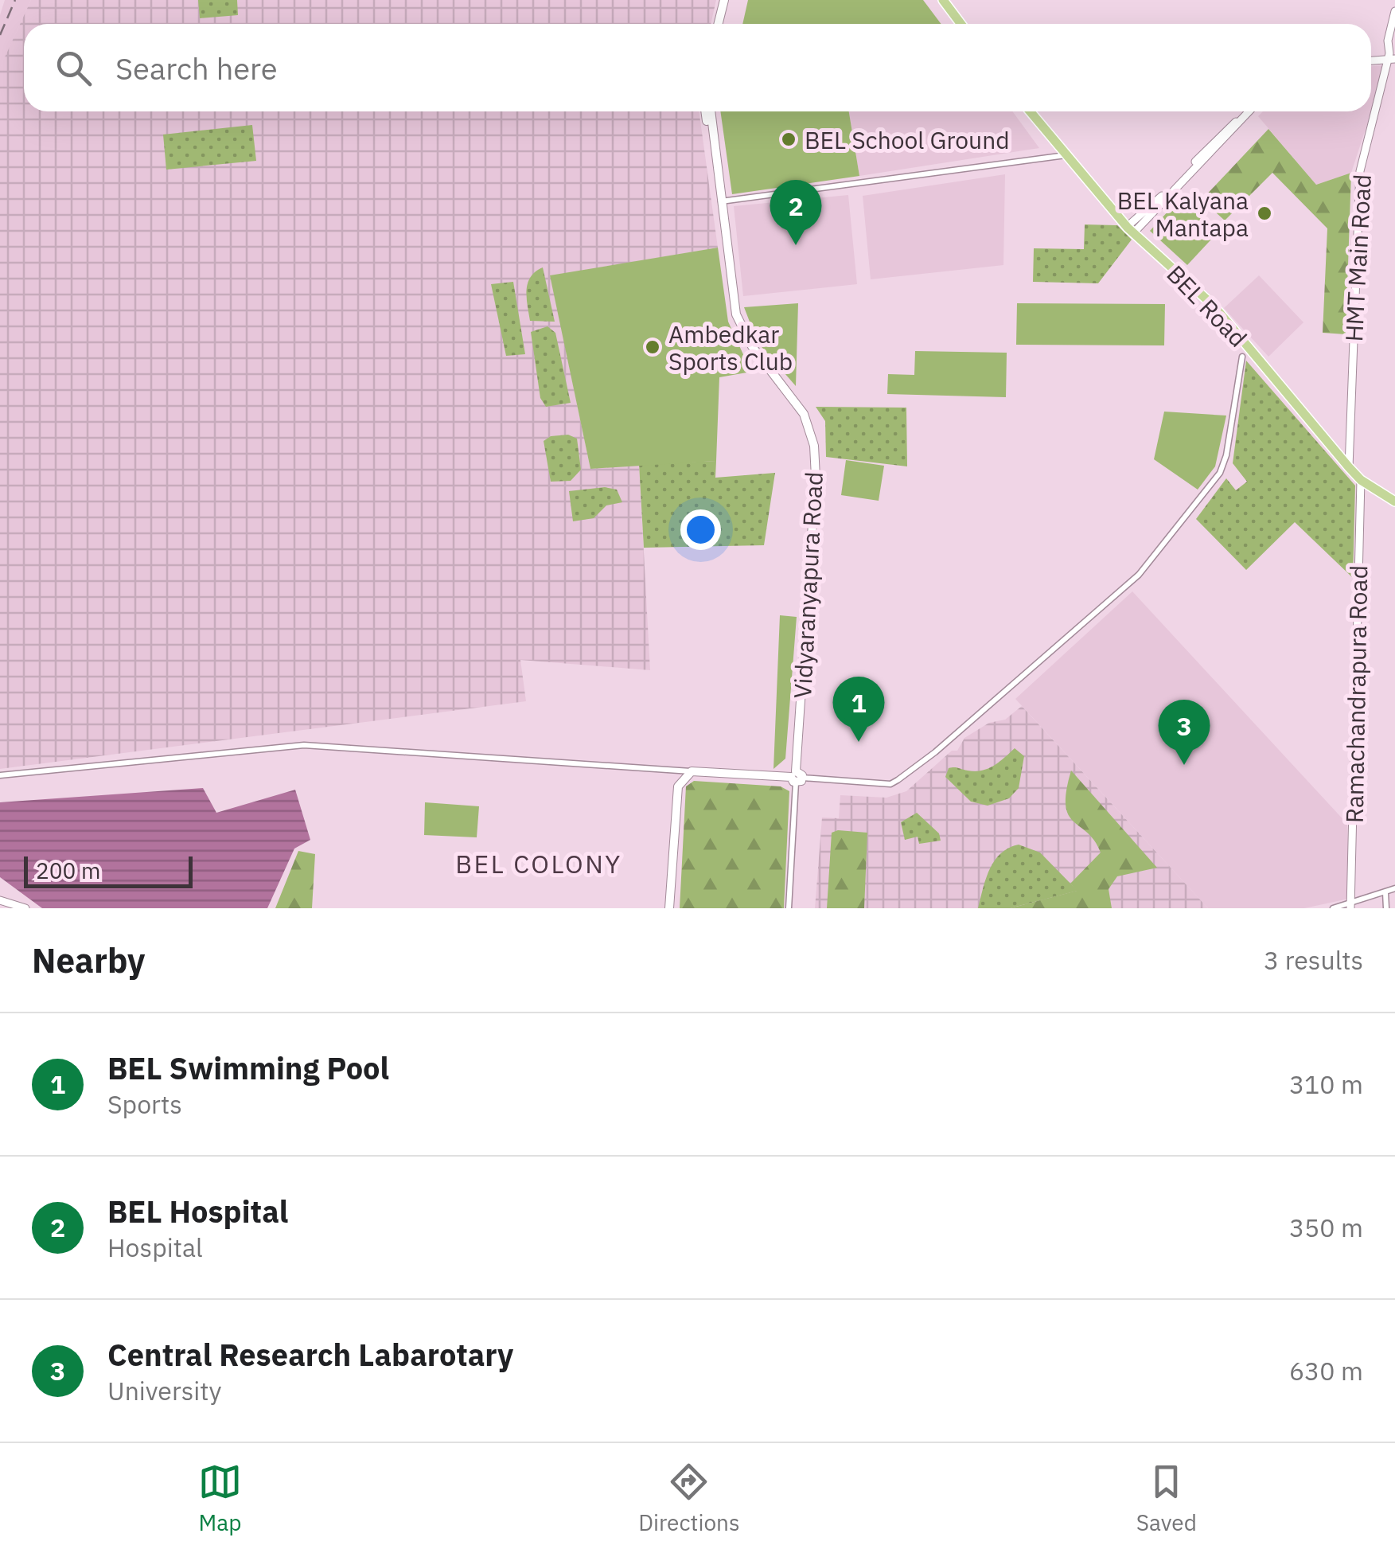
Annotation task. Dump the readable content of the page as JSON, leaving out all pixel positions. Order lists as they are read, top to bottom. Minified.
{"streets":{"main road":["BEL Road","Vidyaranyapura Road"],"street":["HMT Main Road","Ramachandrapura Road"]},"crossings":[["HMT Main Road","BEL Road"],["BEL Road","Ramachandrapura Road"]],"districts":["BEL COLONY"],"places":["BEL School Ground","BEL Kalyana Mantapa","Ambedkar Sports Club"],"scale_bar":"200 m","page":{"search":"Search here","pins":["2","1","3"],"scale":"200 m","heading":["Nearby","3 results"],"list":[{"mark":"1","name":"BEL Swimming Pool","note":"Sports","value":"310 m"},{"mark":"2","name":"BEL Hospital","note":"Hospital","value":"350 m"},{"mark":"3","name":"Central Research Labarotary","note":"University","value":"630 m"}],"nav":["Map","Directions","Saved"]}}
